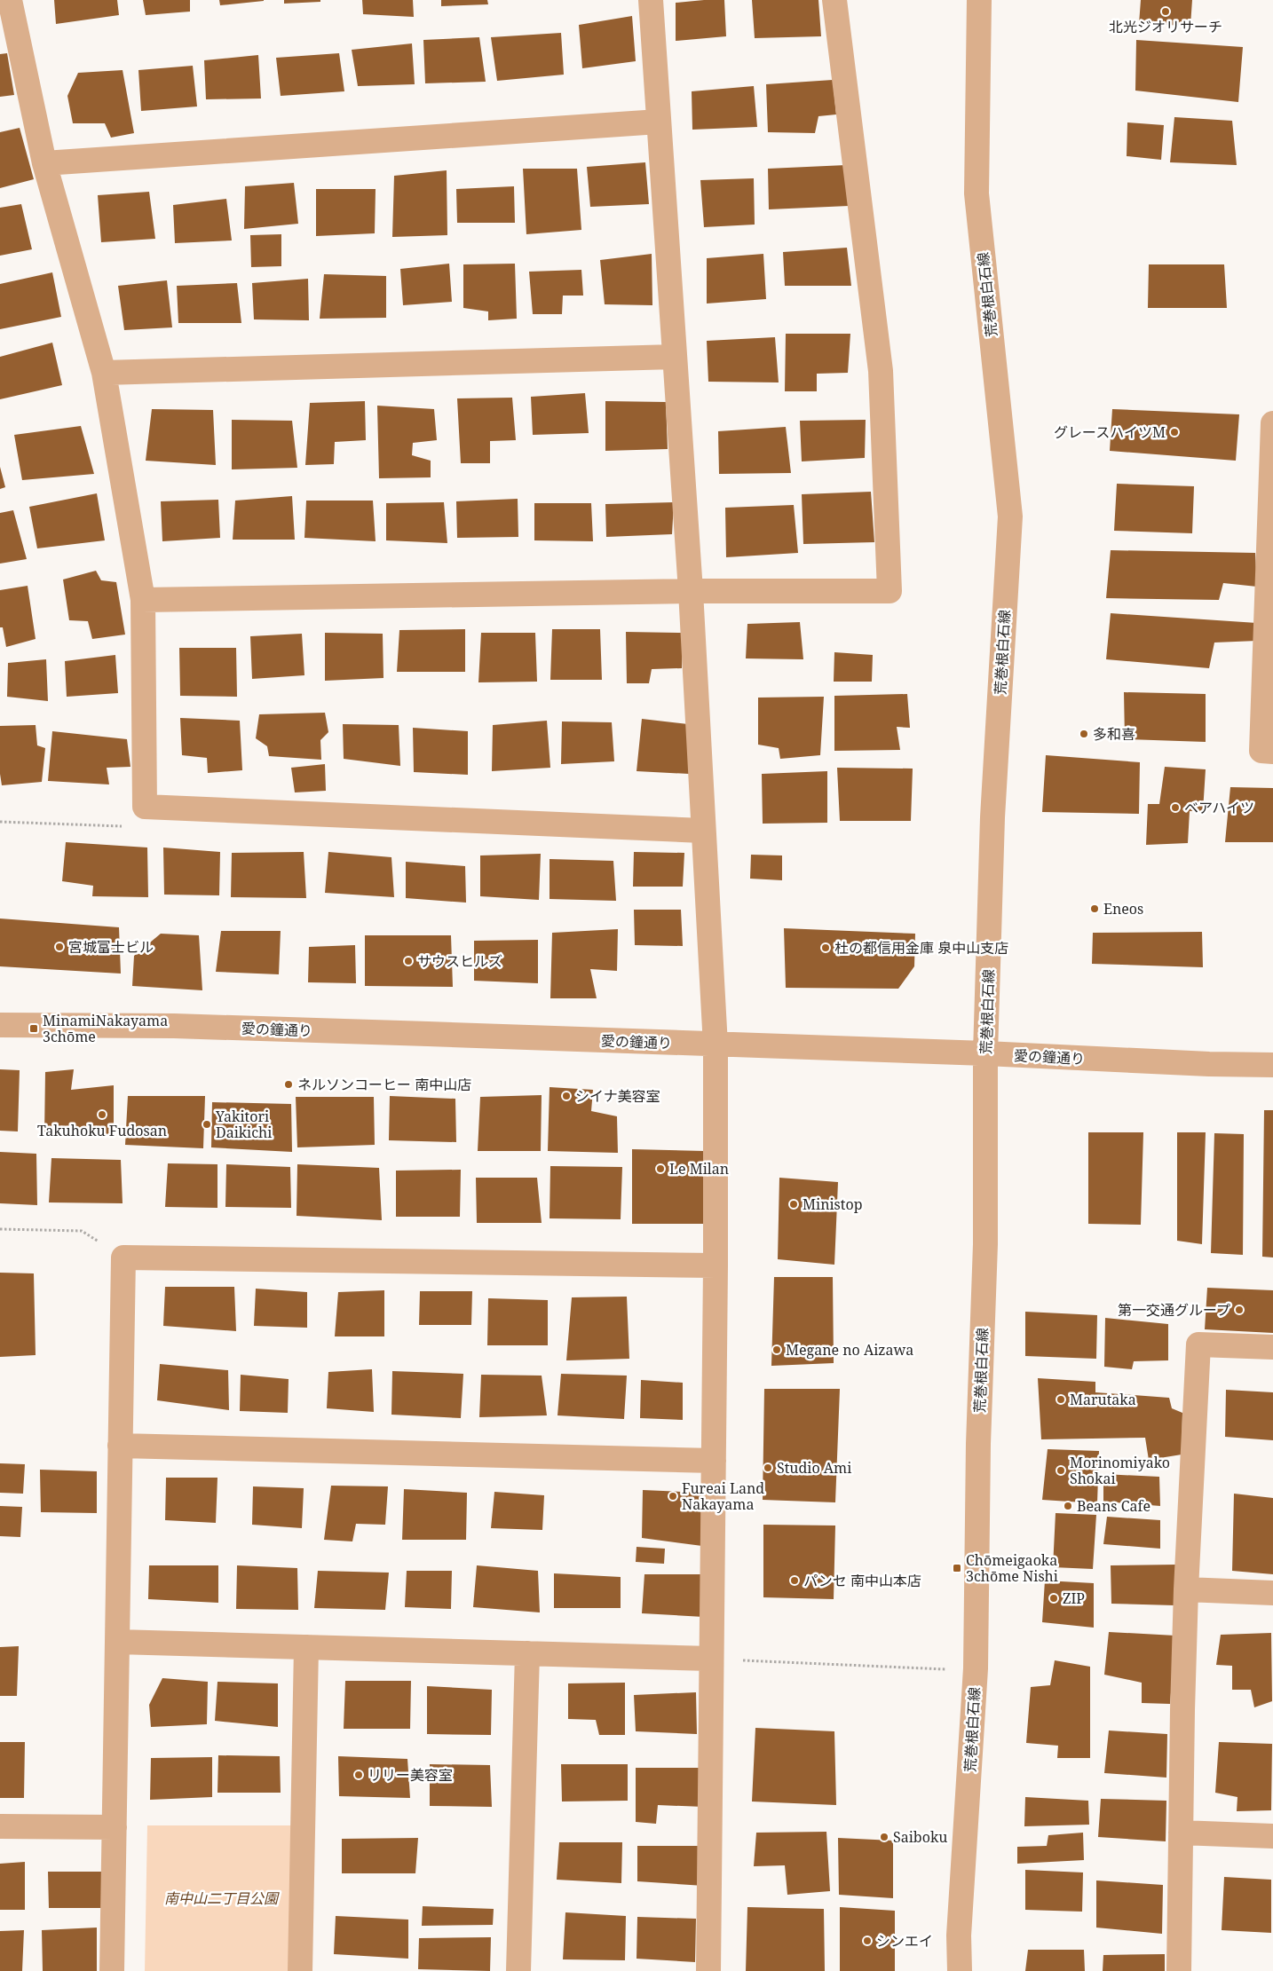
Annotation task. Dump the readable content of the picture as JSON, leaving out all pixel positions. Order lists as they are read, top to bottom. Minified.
{"streets":{"street":["荒巻根白石線","愛の鐘通り"]},"crossings":[["荒巻根白石線","愛の鐘通り"]],"parks":["南中山二丁目公園"],"places":{"other":["北光ジオリサーチ","グレースハイツM","多和喜","ベアハイツ","Eneos","宮城富士ビル","杜の都信用金庫 泉中山支店","サウスヒルズ","ネルソンコーヒー 南中山店","シイナ美容室","Takuhoku Fudosan","Yakitori Daikichi","Le Milan","Ministop","第一交通グループ","Megane no Aizawa","Marutaka","Studio Ami","Morinomiyako Shokai","Fureai Land Nakayama","Beans Cafe","パンセ 南中山本店","ZIP","リリー美容室","Saiboku","シンエイ"],"transit":["MinamiNakayama 3chōme","Chōmeigaoka 3chōme Nishi"]}}
